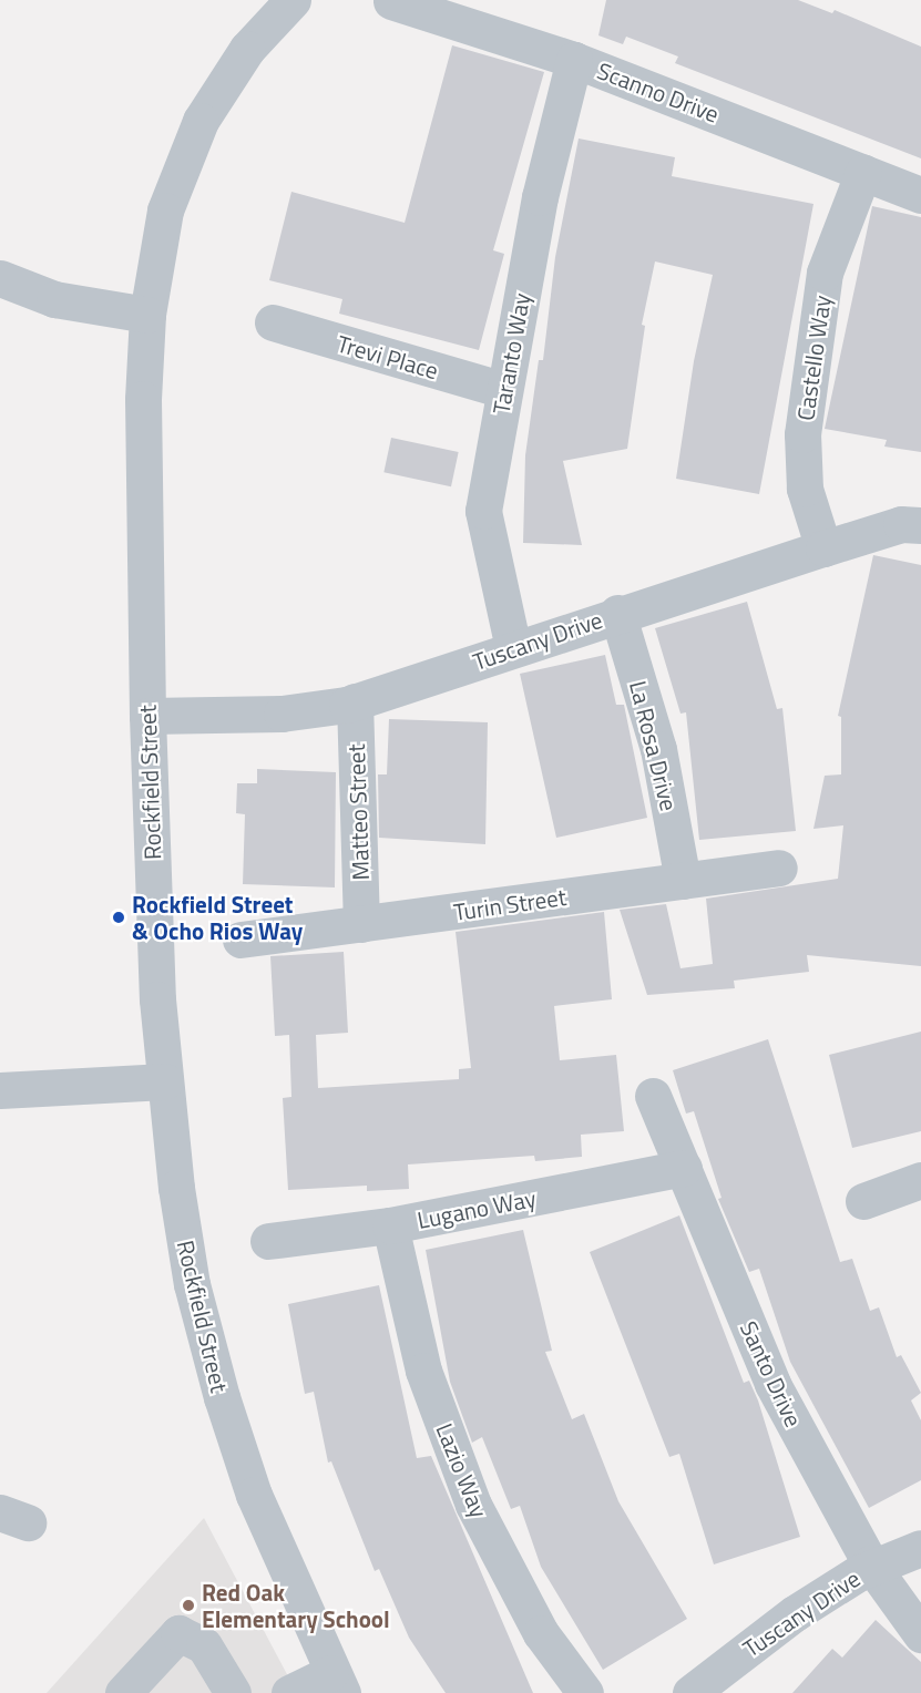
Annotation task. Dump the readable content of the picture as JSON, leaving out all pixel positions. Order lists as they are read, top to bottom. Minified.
{"streets":{"street":["Scanno Drive","Taranto Way","Trevi Place","Castello Way","Tuscany Drive","La Rosa Drive","Rockfield Street","Matteo Street","Turin Street","Lugano Way","Santo Drive","Lazio Way"]},"crossings":[["Scanno Drive","Taranto Way"],["Scanno Drive","Castello Way"],["Taranto Way","Trevi Place"],["Taranto Way","Tuscany Drive"],["Castello Way","Tuscany Drive"],["Tuscany Drive","La Rosa Drive"],["Tuscany Drive","Rockfield Street"],["Tuscany Drive","Matteo Street"],["Tuscany Drive","Santo Drive"],["La Rosa Drive","Turin Street"],["Matteo Street","Turin Street"],["Lugano Way","Santo Drive"],["Lugano Way","Lazio Way"]],"places":["Rockfield Street & Ocho Rios Way","Red Oak Elementary School"]}
